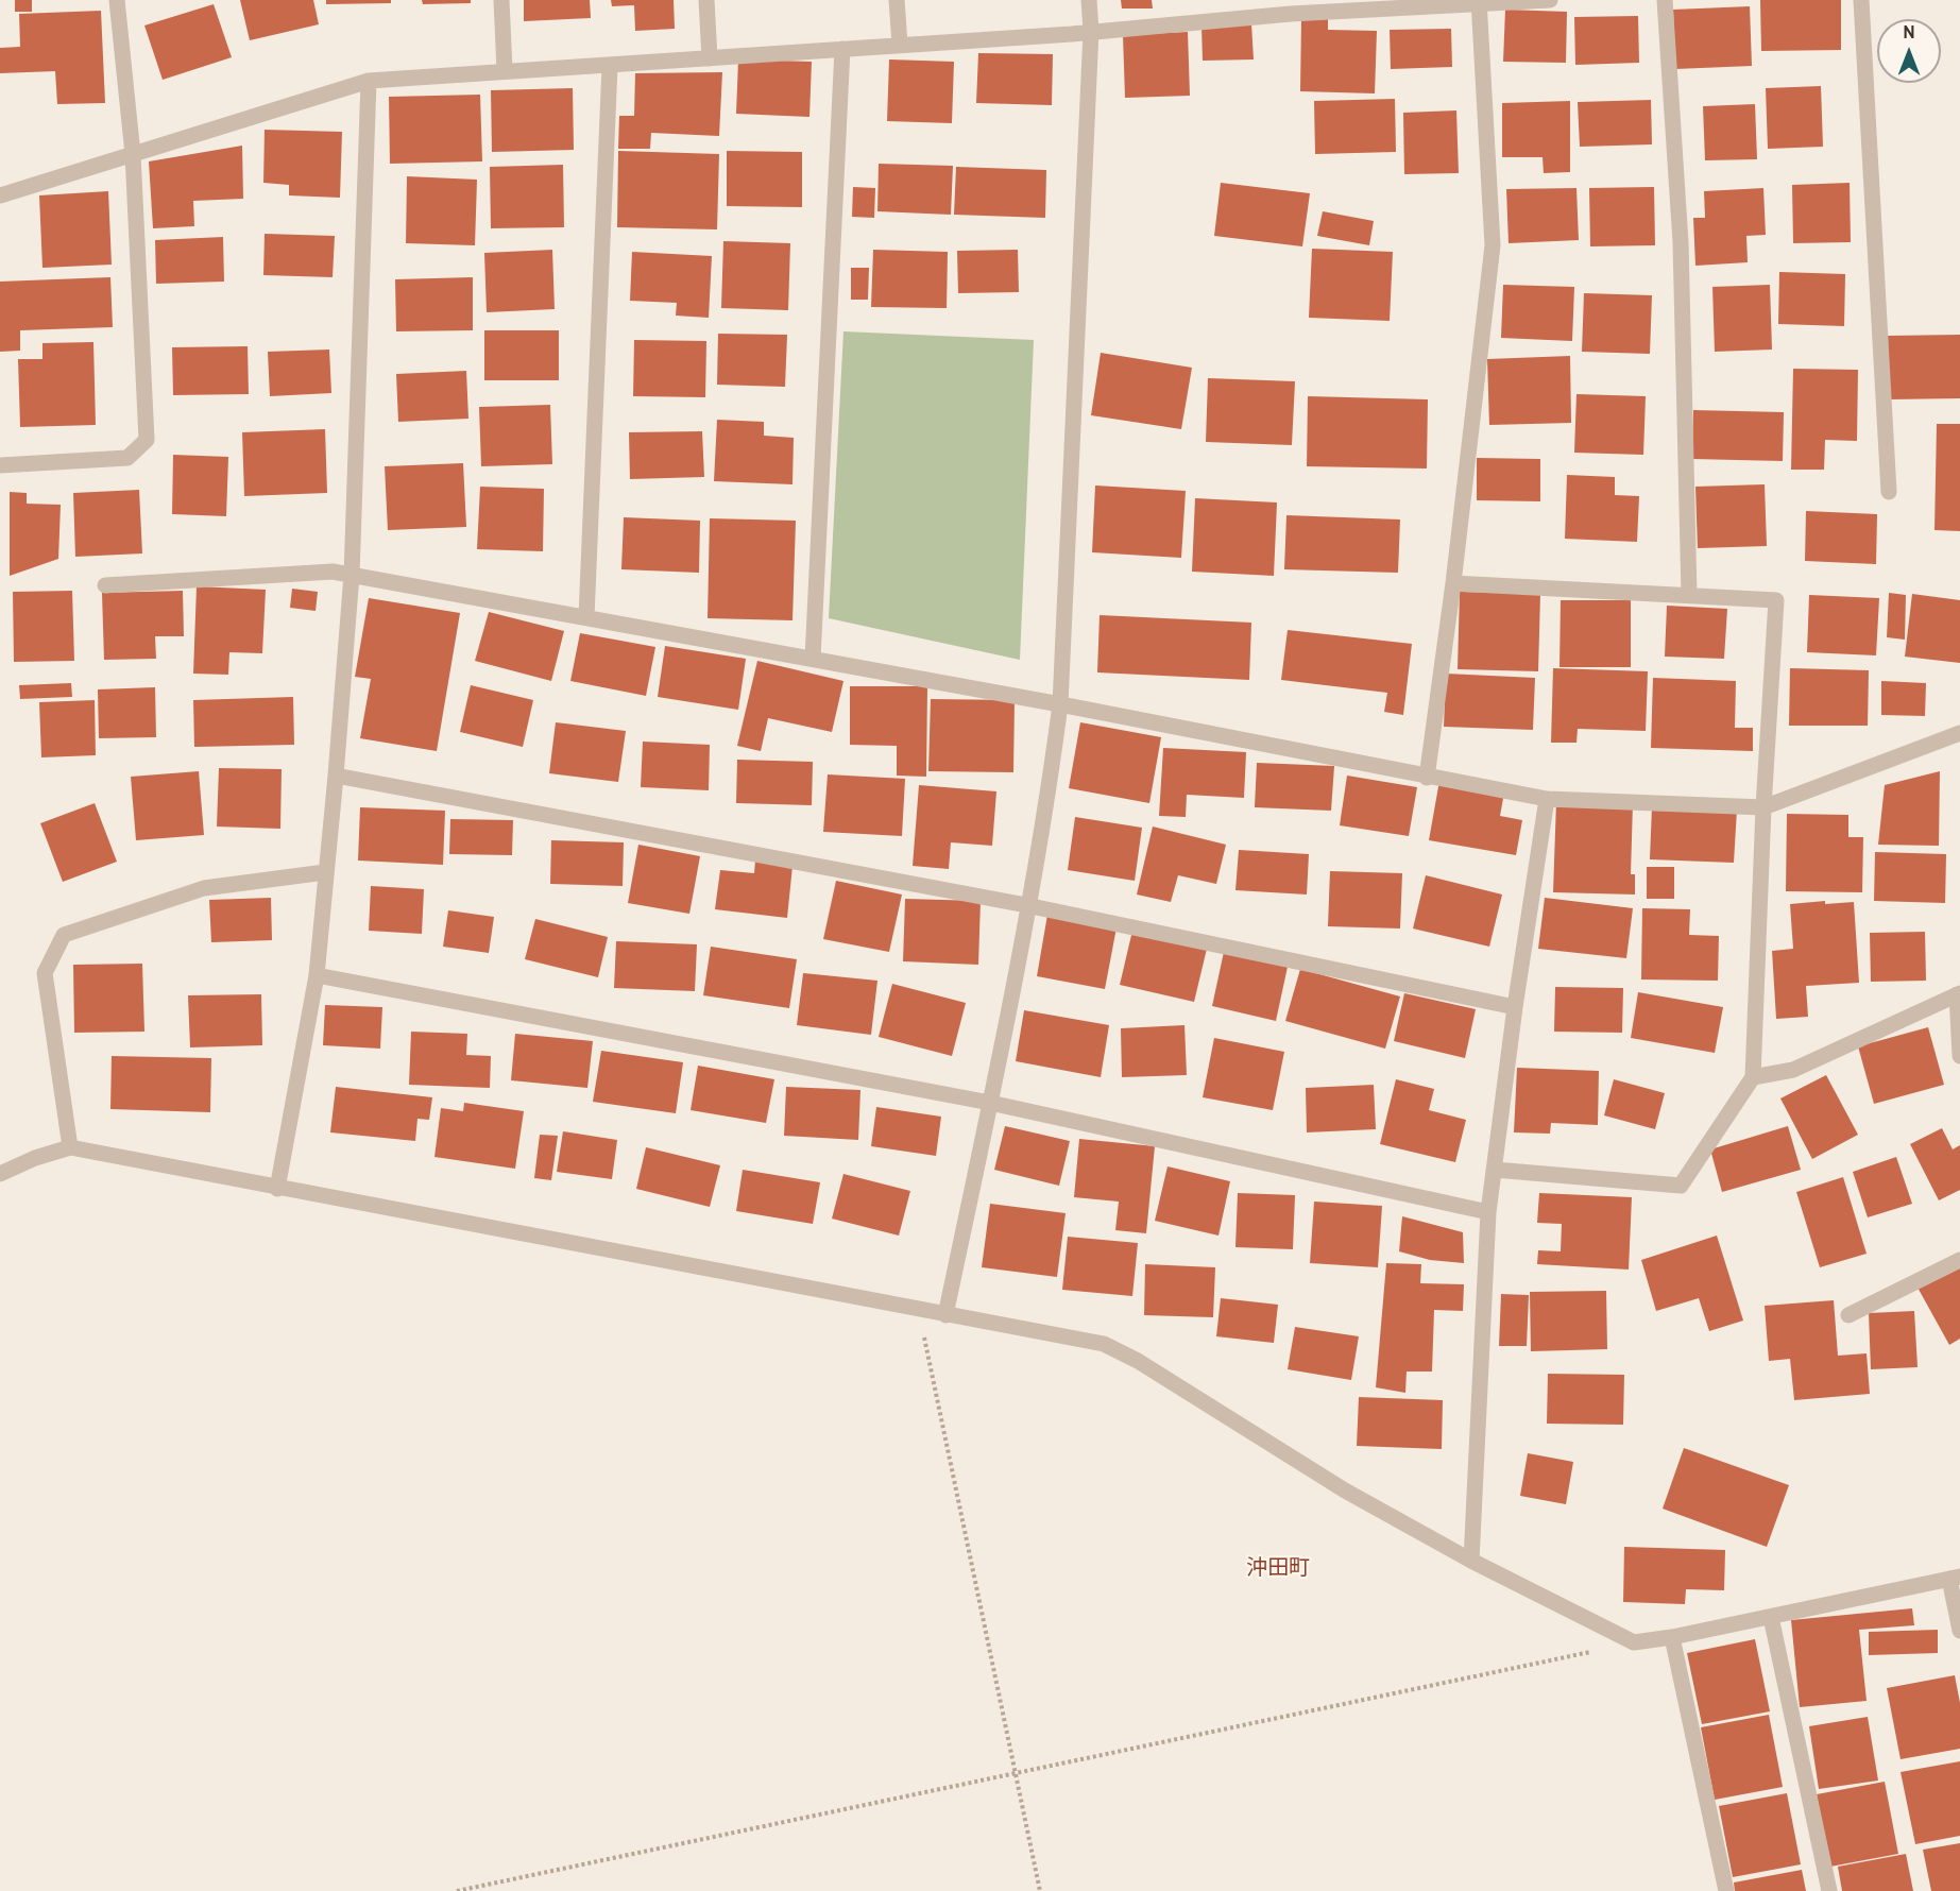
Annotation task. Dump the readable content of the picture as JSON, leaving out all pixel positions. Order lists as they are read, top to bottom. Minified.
{"districts":["沖田町"],"north":"top"}
